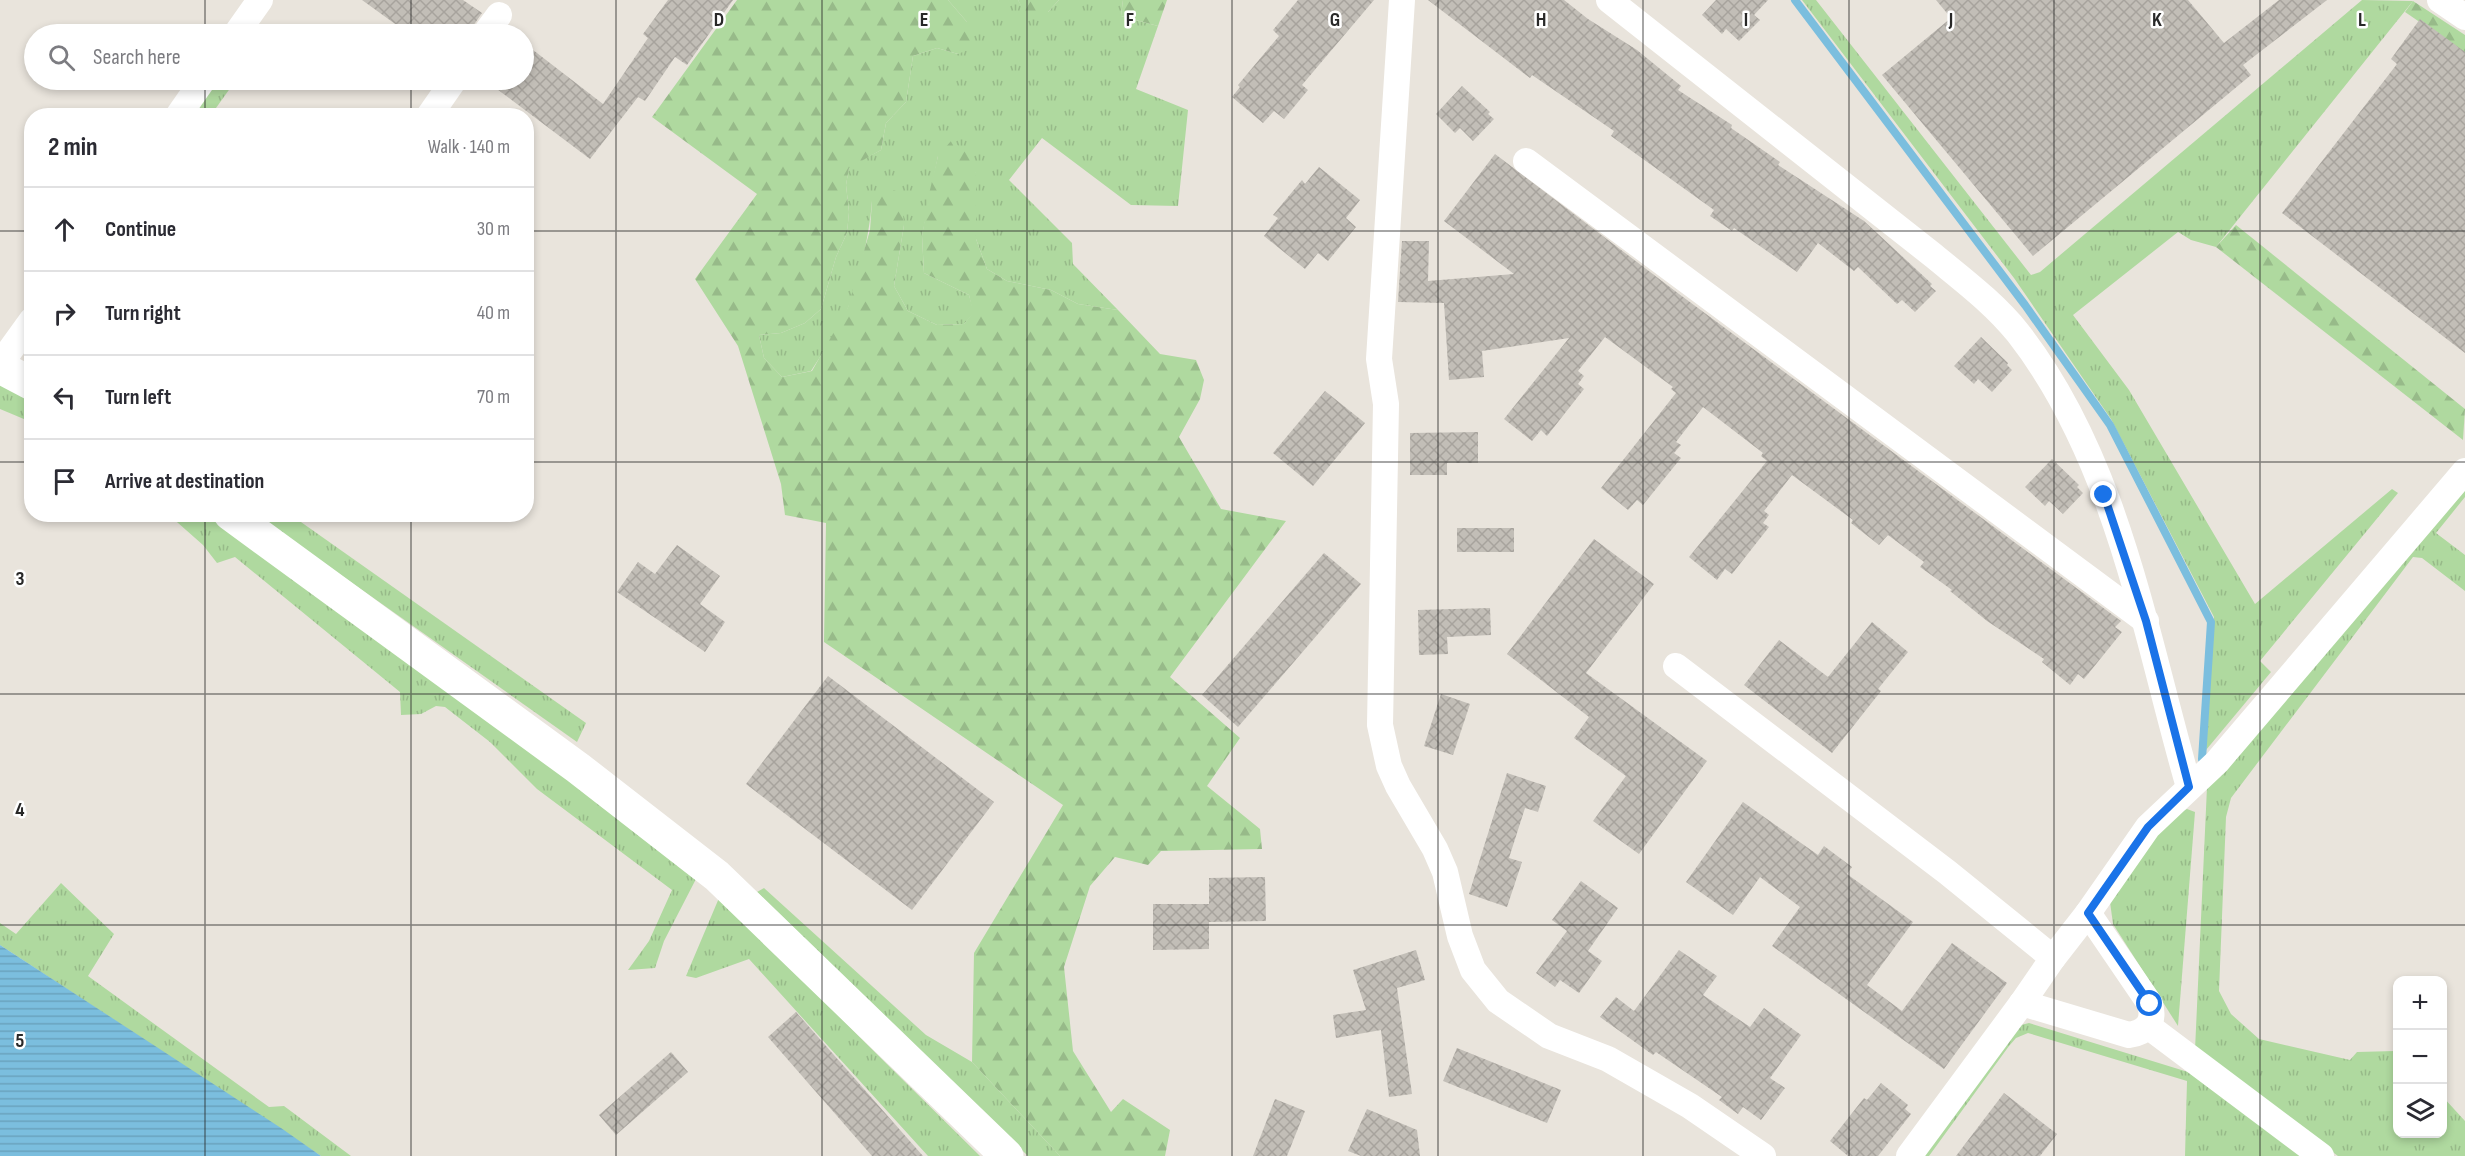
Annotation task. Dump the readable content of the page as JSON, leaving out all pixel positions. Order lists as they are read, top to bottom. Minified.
{"page":{"search":"Search here","heading":["2 min","Walk · 140 m"],"list":[["Continue","30 m"],["Turn right","40 m"],["Turn left","70 m"],"Arrive at destination"],"map_buttons":["+","−"]},"grid":{"columns":["D","E","F","G","H","I","J","K","L"],"rows":["3","4","5"]}}
